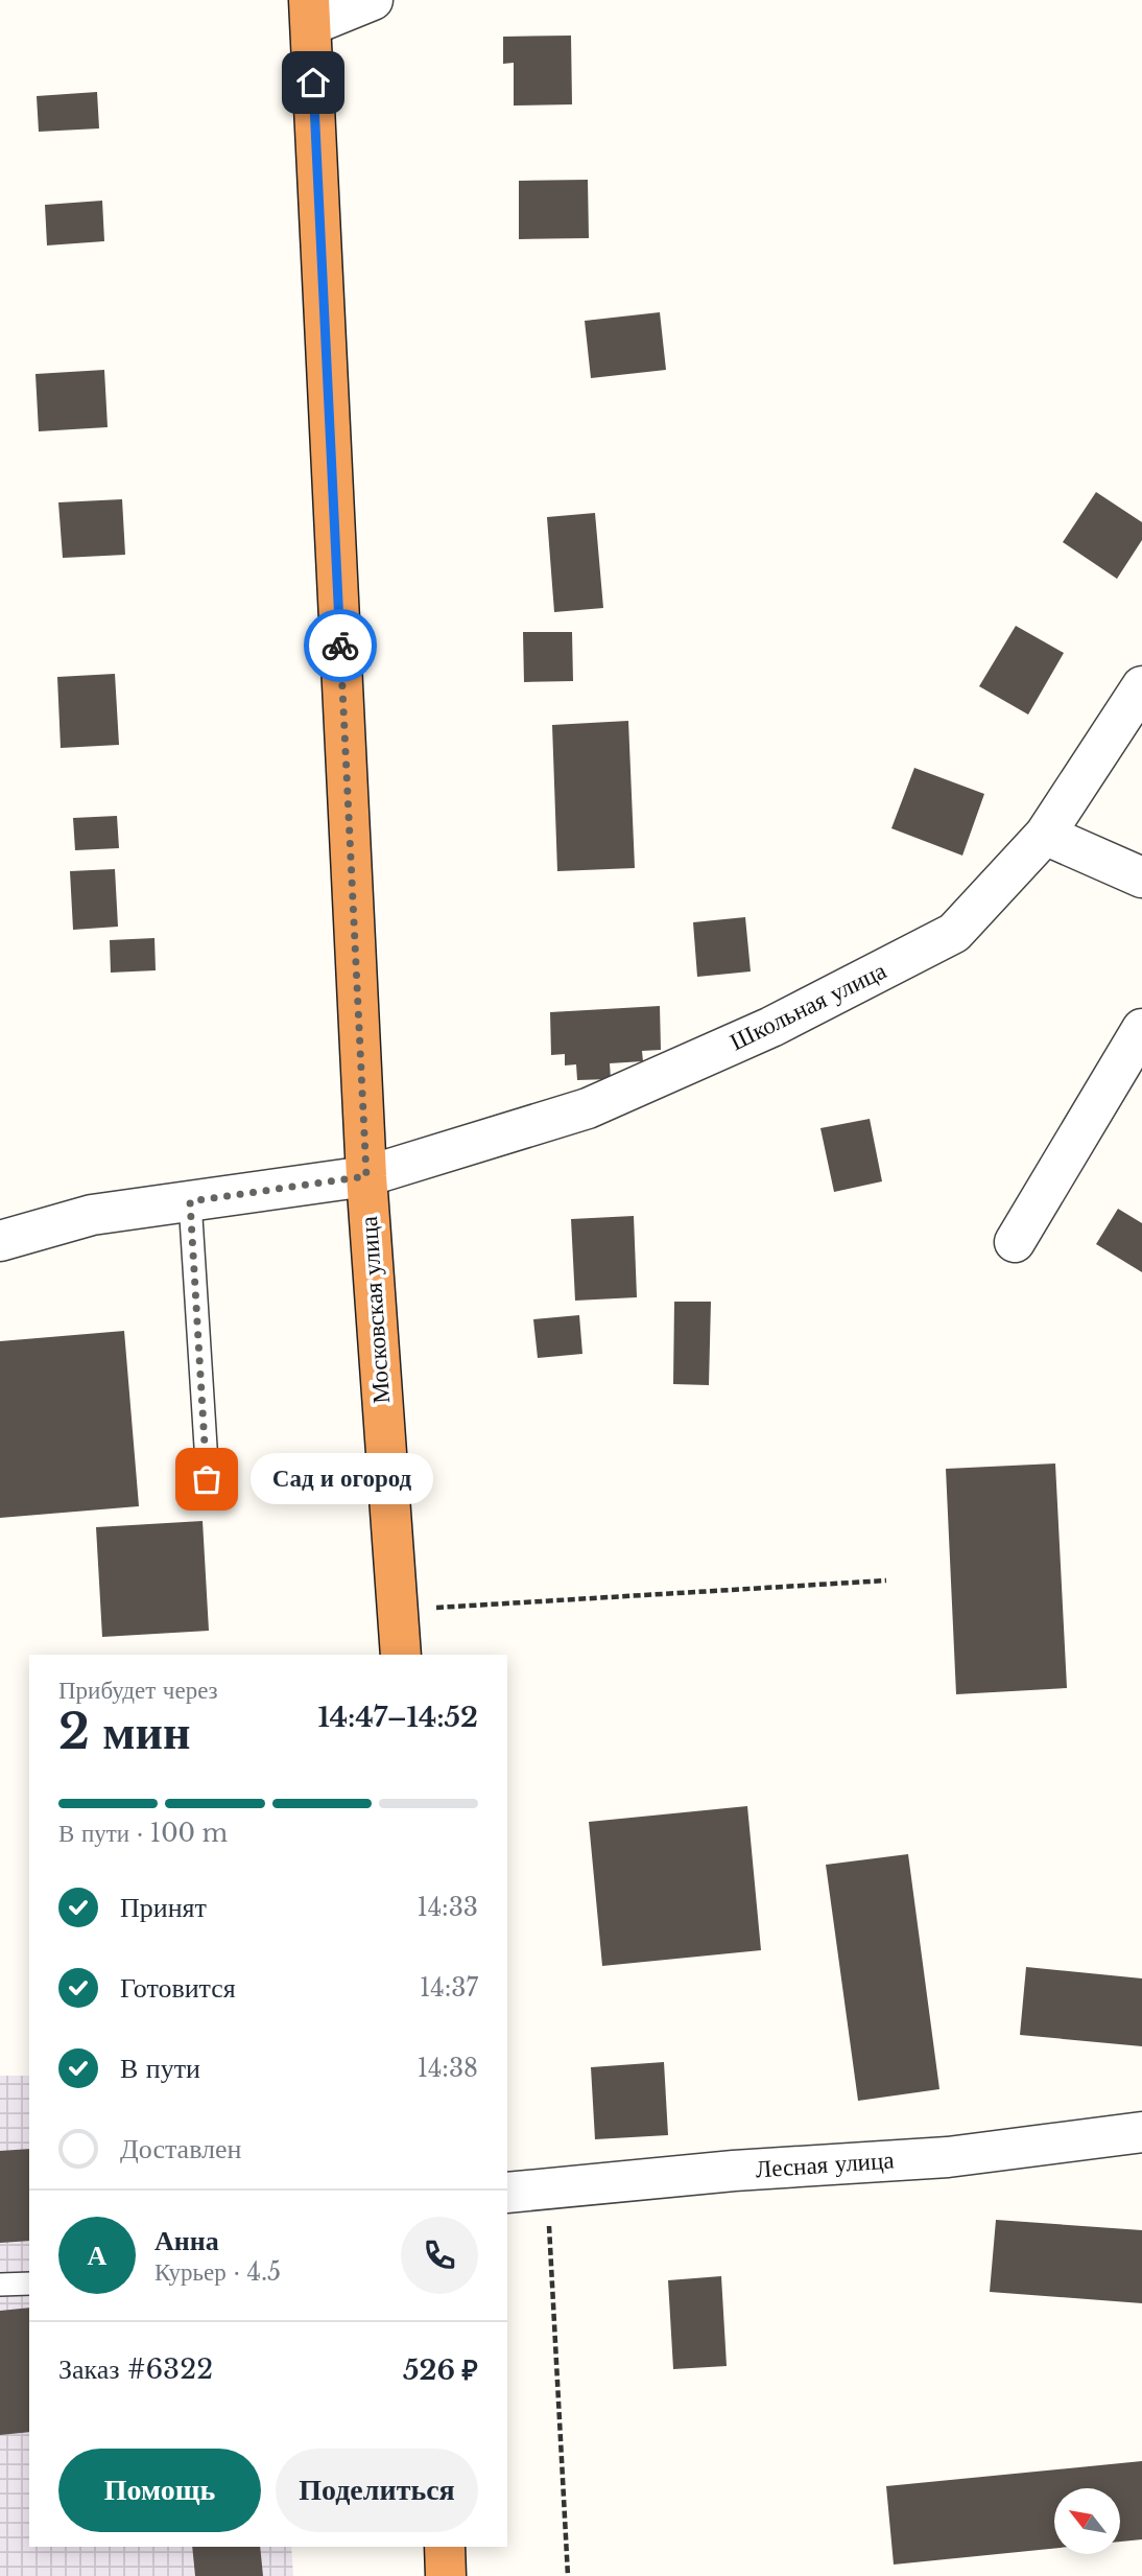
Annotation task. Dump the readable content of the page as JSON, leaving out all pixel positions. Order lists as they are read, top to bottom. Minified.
{"streets":{"highway":["Московская улица"],"street":["Школьная улица","Лесная улица"]},"crossings":[["Школьная улица","Московская улица"]],"places":["Сад и огород"],"north":"top left","page":{"bubble":"Сад и огород","heading":["2 мин","Прибудет через","14:47–14:52"],"panel":["Анна","Курьер · 4.5","Заказ #6322","526 ₽"],"bar":"В пути · 100 m","list":[["Принят","14:33"],["Готовится","14:37"],["В пути","14:38"],"Доставлен"],"round":"А","buttons":["Помощь","Поделиться"]}}
